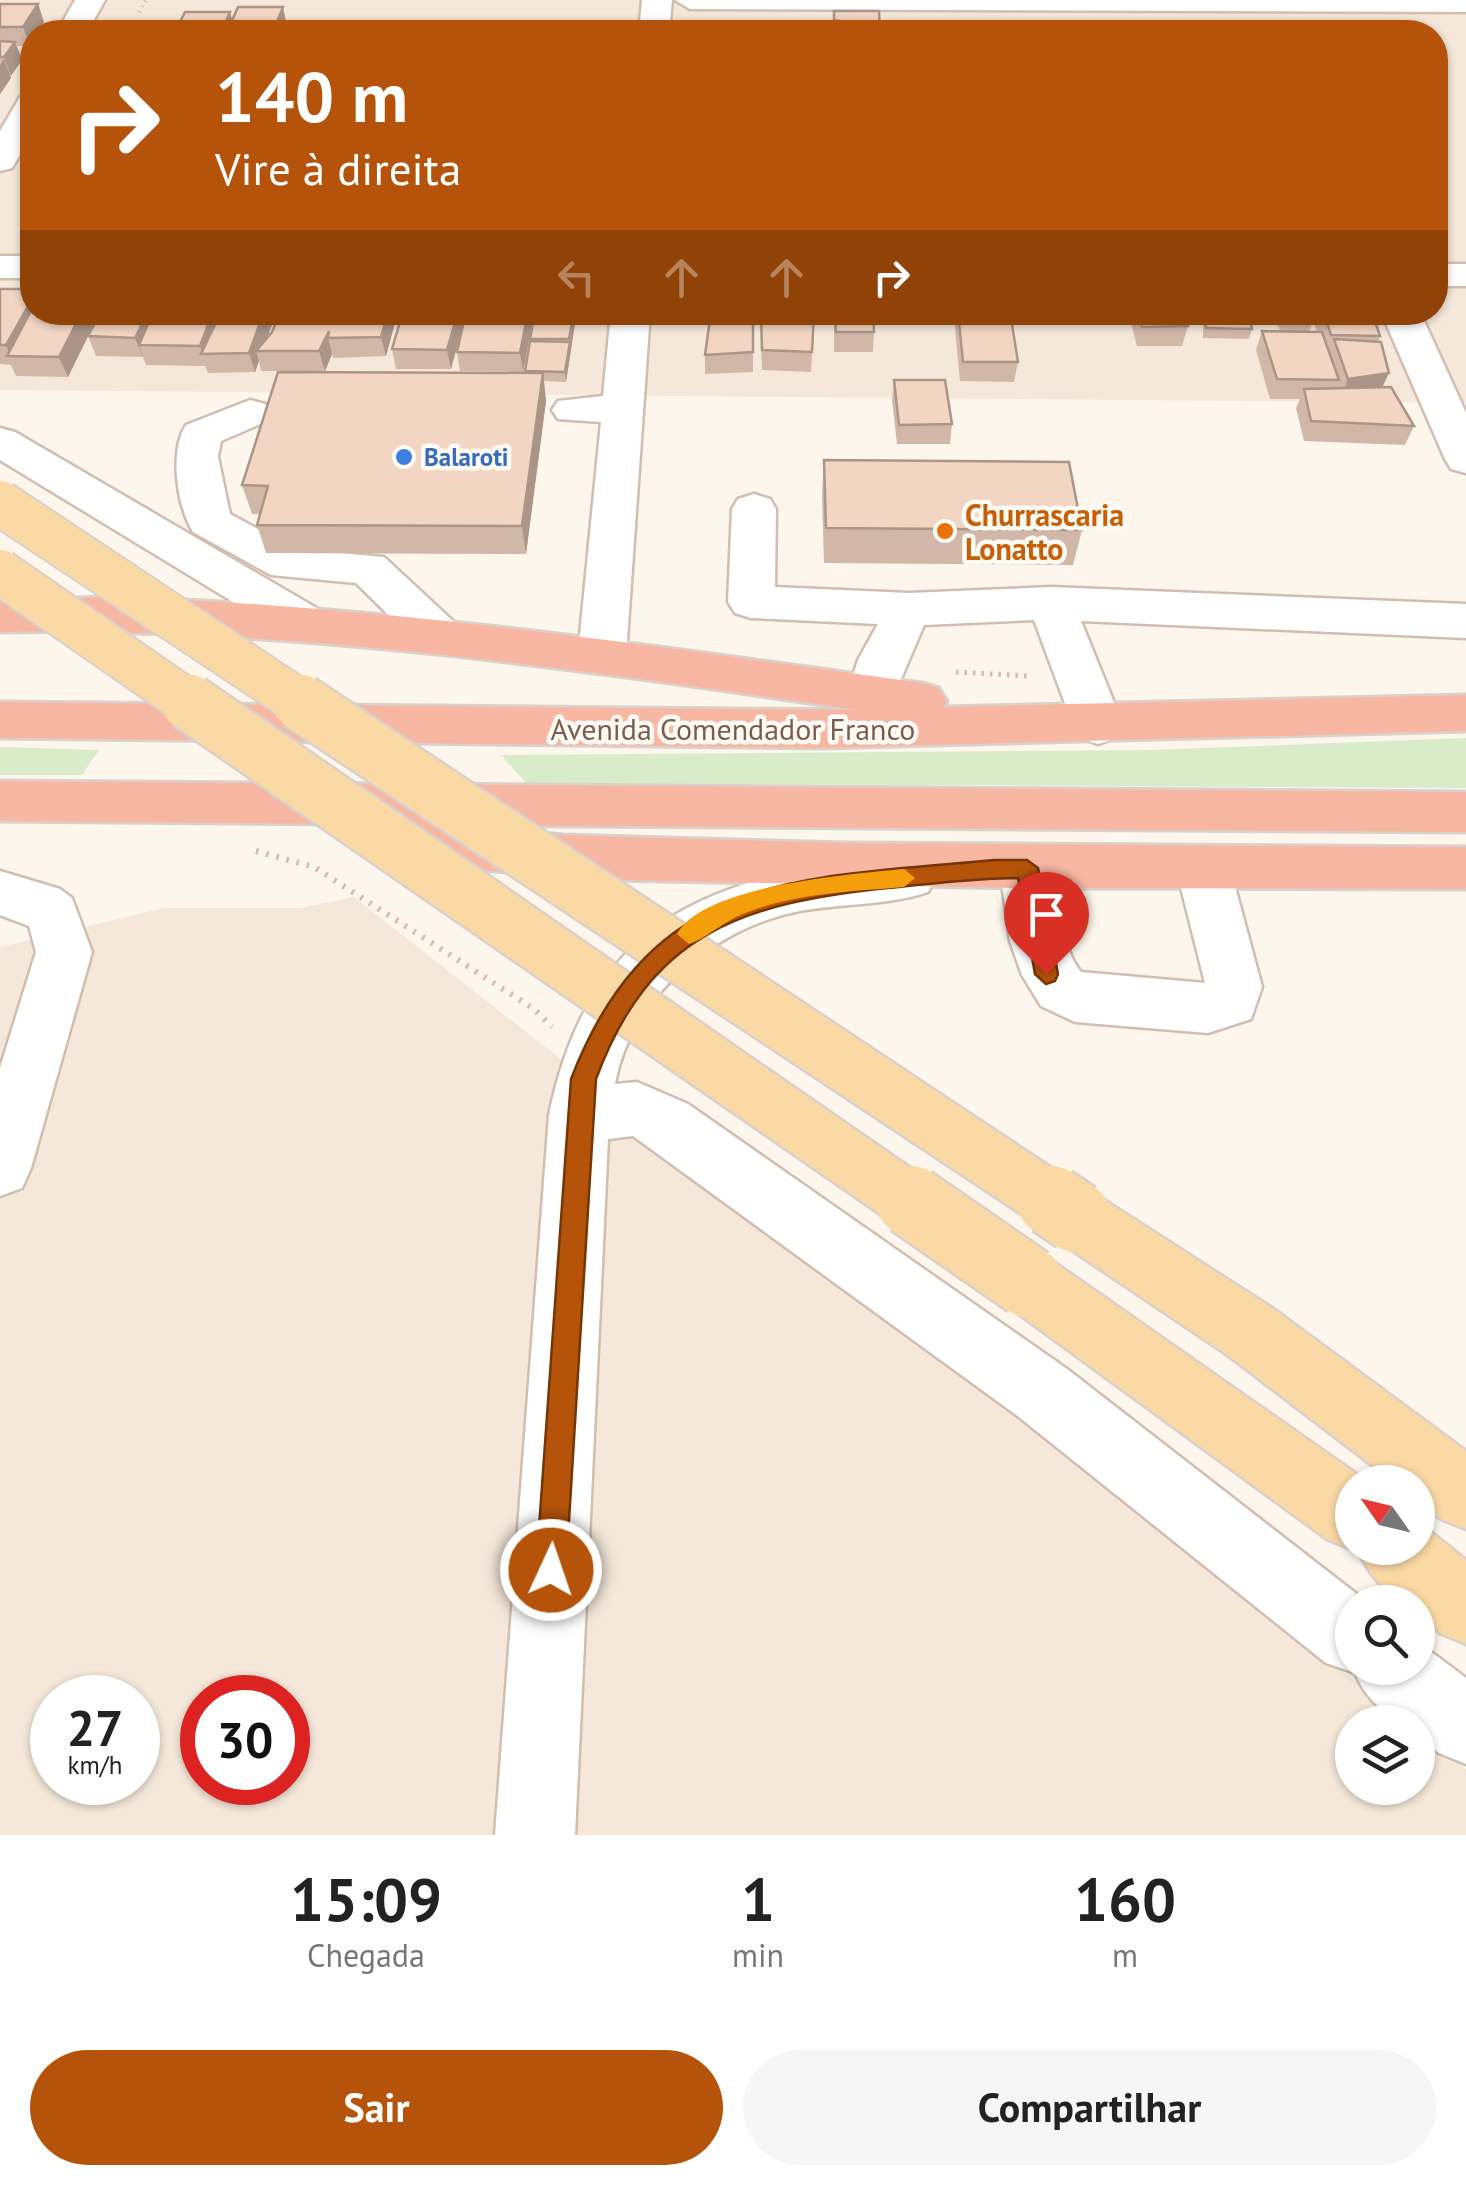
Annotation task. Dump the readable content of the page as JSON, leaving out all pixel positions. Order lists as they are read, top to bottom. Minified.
{"streets":{"highway":["Avenida Comendador Franco"]},"places":["Balaroti","Churrascaria Lonatto"],"north":"top left","page":{"turn":["140 m","Vire à direita"],"speed":"27 km/h","limit":"30","eta":["15:09","Chegada","1","min","160","m"],"buttons":["Sair","Compartilhar"]}}
